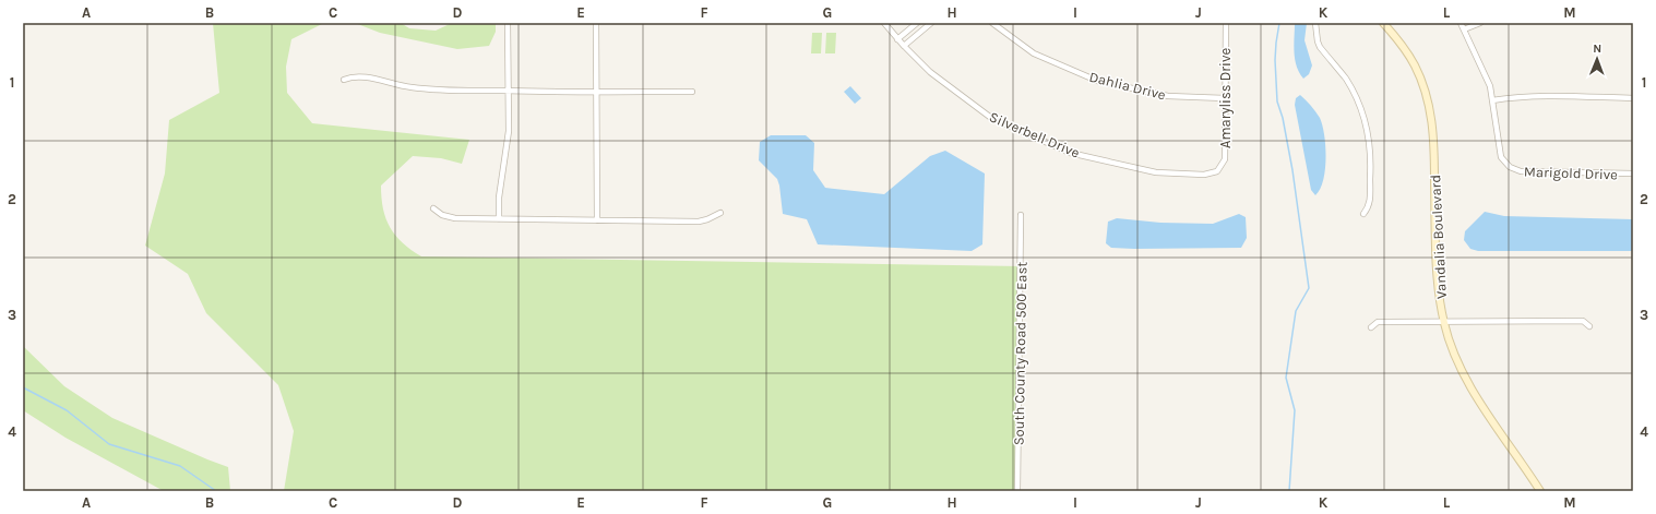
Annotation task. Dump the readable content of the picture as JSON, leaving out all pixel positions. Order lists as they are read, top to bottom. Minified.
{"streets":{"street":["Dahlia Drive","Amaryliss Drive","Silverbell Drive","Marigold Drive","Vandalia Boulevard","South County Road 500 East"]},"crossings":[["Dahlia Drive","Amaryliss Drive"],["Amaryliss Drive","Silverbell Drive"]],"north":"top","grid":{"columns":["A","B","C","D","E","F","G","H","I","J","K","L","M"],"rows":["1","2","3","4"]}}
